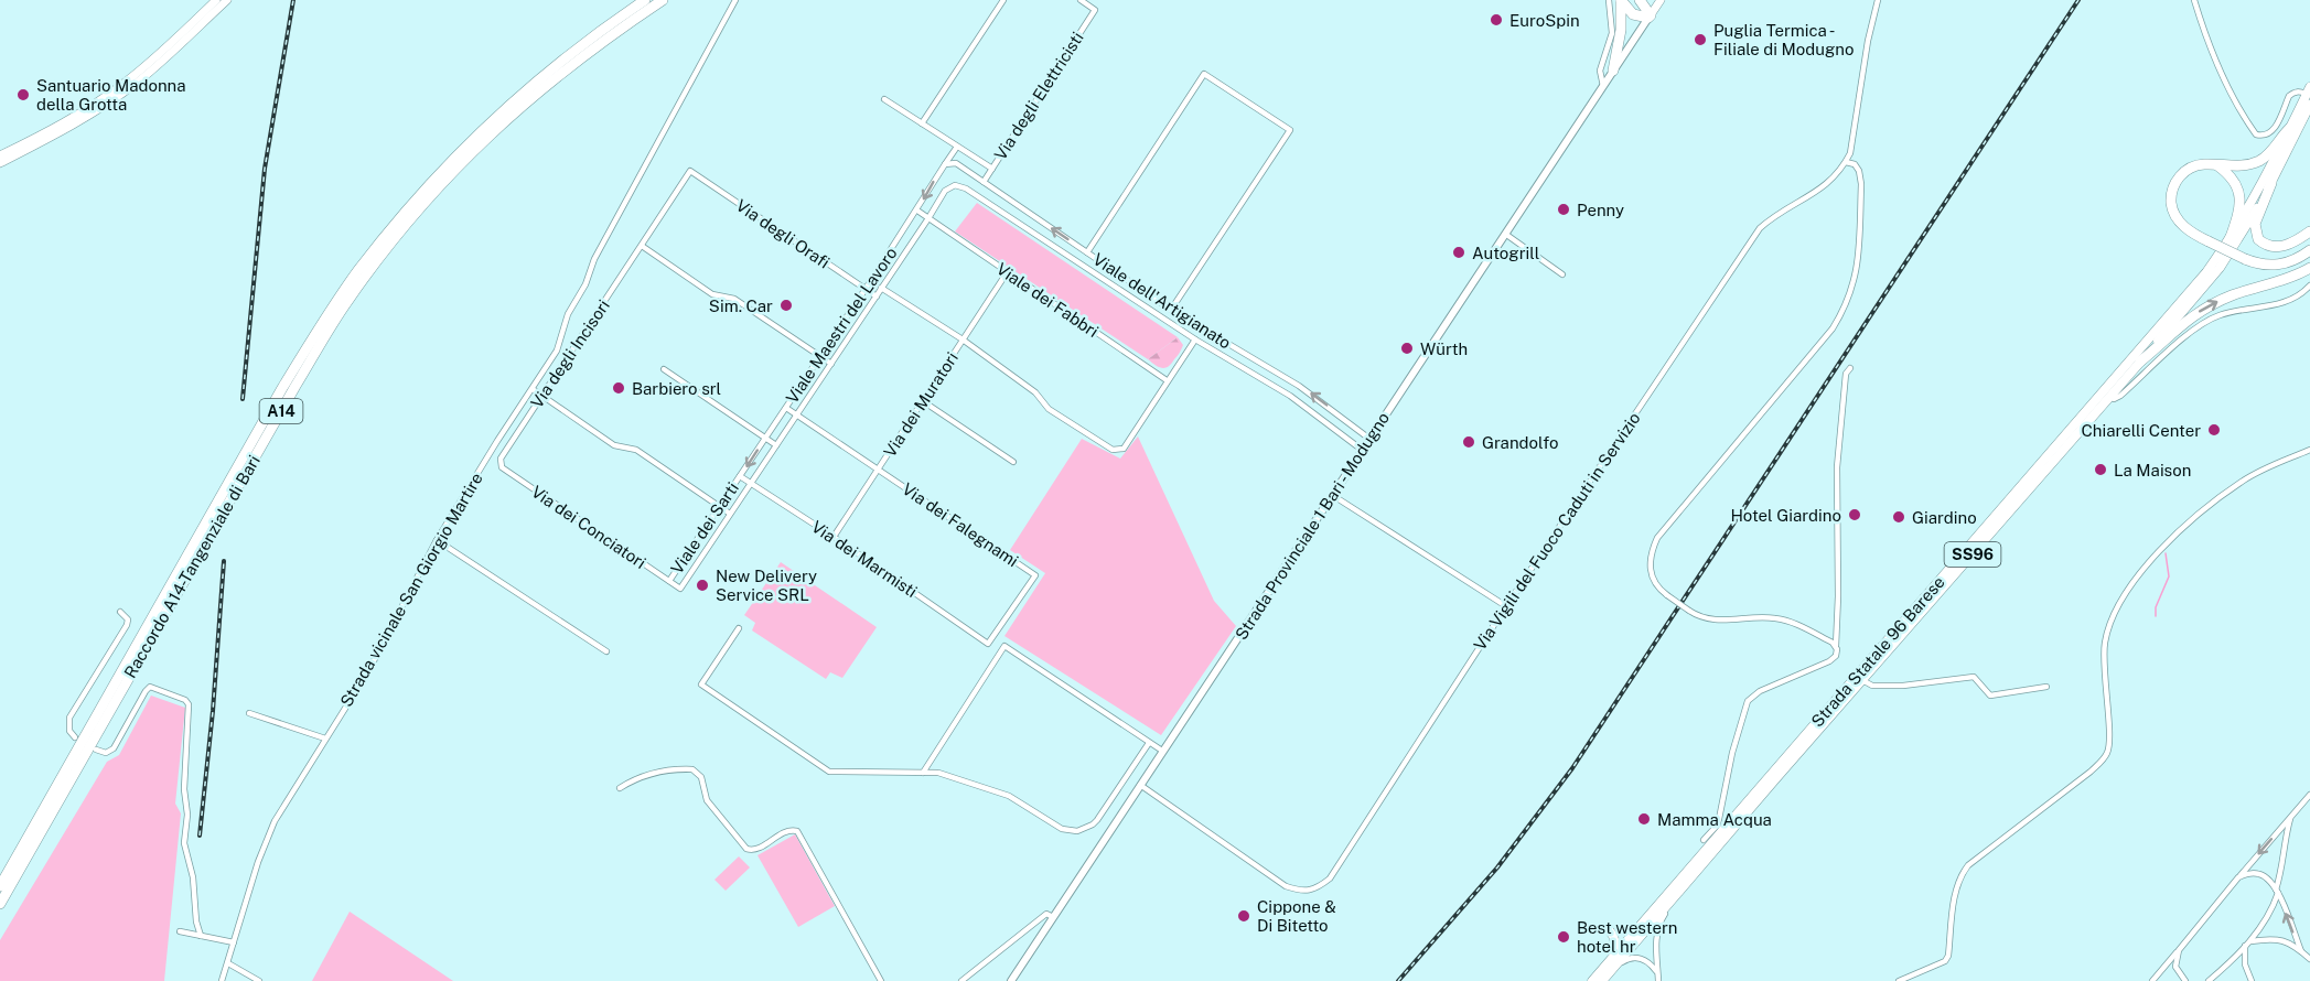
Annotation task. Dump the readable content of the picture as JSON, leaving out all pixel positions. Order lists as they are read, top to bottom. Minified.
{"streets":{"highway":["A14","Raccordo A14-Tangenziale di Bari"],"main road":["SS96","Strada Statale 96 Barese"],"street":["Via degli Elettricisti","Via degli Orafi","Viale dei Fabbri","Viale dell'Artigianato","Viale Maestri del Lavoro","Via degli Incisori","Via dei Muratori","Via dei Falegnami","Strada Provinciale 1 Bari - Modugno","Via dei Conciatori","Viale dei Sarti","Via Vigili del Fuoco Caduti in Servizio","Via dei Marmisti","Strada vicinale San Giorgio Martire"]},"crossings":[["Via degli Elettricisti","Viale dell'Artigianato"],["Via degli Orafi","Viale Maestri del Lavoro"],["Via degli Orafi","Via degli Incisori"],["Viale dei Fabbri","Viale Maestri del Lavoro"],["Viale dei Fabbri","Via dei Muratori"],["Viale dell'Artigianato","Viale Maestri del Lavoro"],["Viale dell'Artigianato","Strada Provinciale 1 Bari - Modugno"],["Viale Maestri del Lavoro","Via dei Falegnami"],["Viale Maestri del Lavoro","Viale dei Sarti"],["Viale Maestri del Lavoro","Via dei Marmisti"],["Via degli Incisori","Via dei Conciatori"],["Via dei Muratori","Via dei Falegnami"],["Via dei Muratori","Via dei Marmisti"],["Via dei Falegnami","Via dei Marmisti"],["Strada Provinciale 1 Bari - Modugno","Via Vigili del Fuoco Caduti in Servizio"],["Via dei Conciatori","Viale dei Sarti"],["Viale dei Sarti","Via dei Marmisti"]],"places":["EuroSpin","Puglia Termica - Filiale di Modugno","Santuario Madonna della Grotta","Penny","Autogrill","Sim. Car","Würth","Barbiero srl","Chiarelli Center","Grandolfo","La Maison","Hotel Giardino","Giardino","New Delivery Service SRL","Mamma Acqua","Cippone & Di Bitetto","Best western hotel hr"]}
